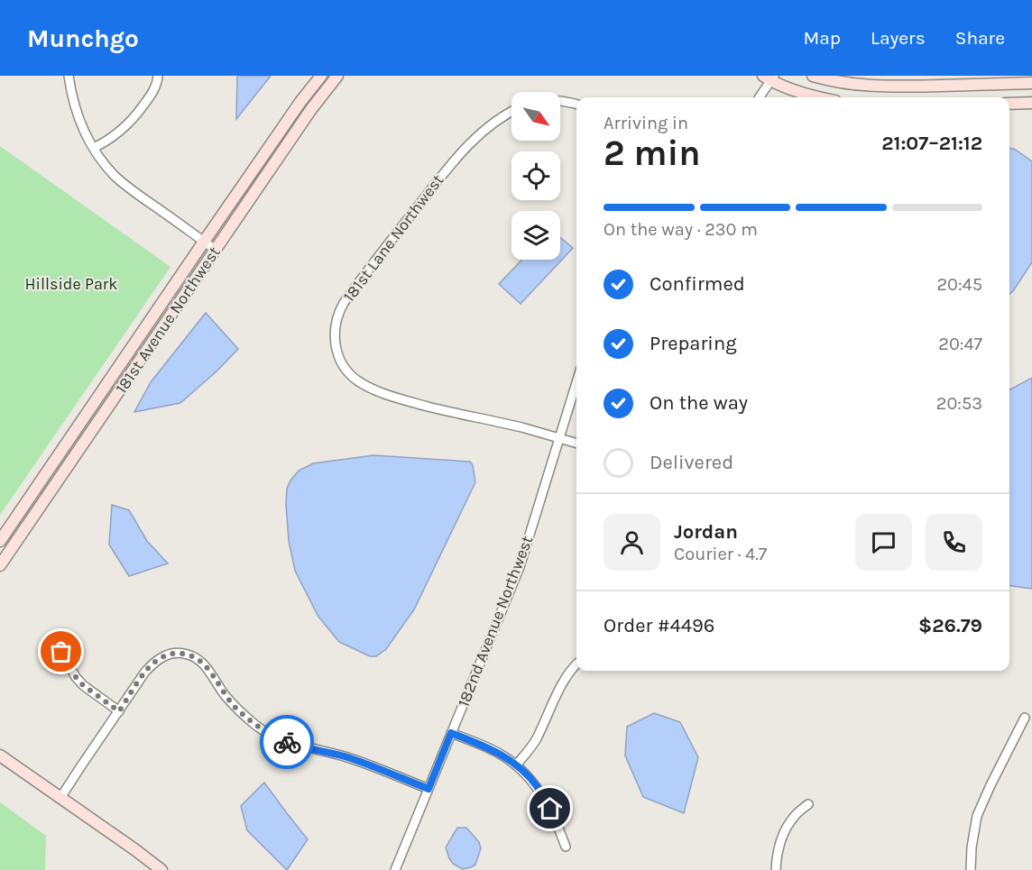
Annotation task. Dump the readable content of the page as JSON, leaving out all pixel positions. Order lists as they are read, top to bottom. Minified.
{"streets":{"main road":["181st Avenue Northwest"],"street":["181st Lane Northwest","182nd Avenue Northwest"]},"crossings":[["181st Lane Northwest","182nd Avenue Northwest"]],"parks":["Hillside Park"],"north":"bottom right","page":{"header":"Munchgo","nav":["Map","Layers","Share"],"heading":["2 min","Arriving in","21:07–21:12"],"panel":["Jordan","Courier · 4.7","Order #4496","$26.79"],"bar":"On the way · 230 m","list":[["Confirmed","20:45"],["Preparing","20:47"],["On the way","20:53"],"Delivered"]}}
